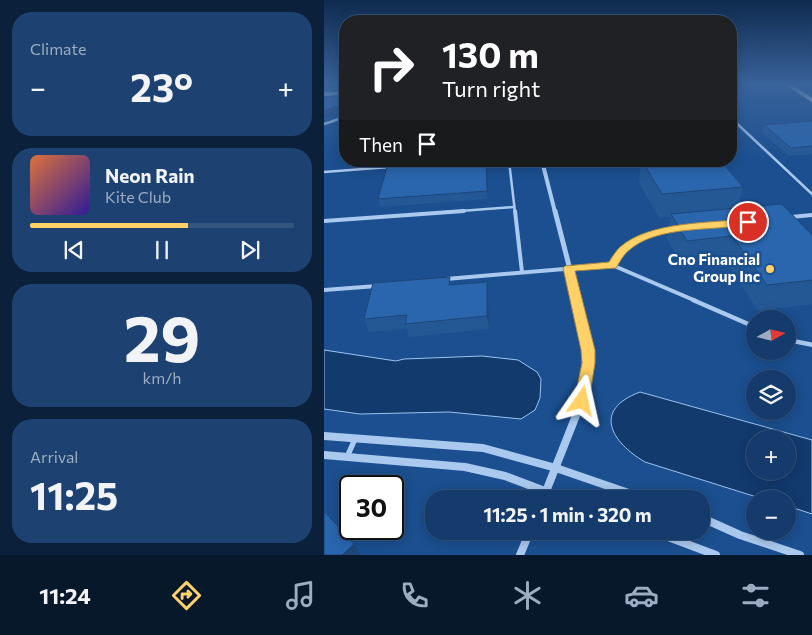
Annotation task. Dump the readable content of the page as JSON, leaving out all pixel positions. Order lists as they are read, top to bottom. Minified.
{"places":["Cno Financial Group Inc"],"north":"right","page":{"tile":["Climate",["29","km/h"],["Arrival","11:25"]],"turn":["130 m","Turn right"],"heat":["−","23°","+"],"then":"Then","song":["Neon Rain","Kite Club"],"map_buttons":["+","−"],"limit":"30","trip":"11:25 · 1 min · 320 m","tabs":"11:24"}}
